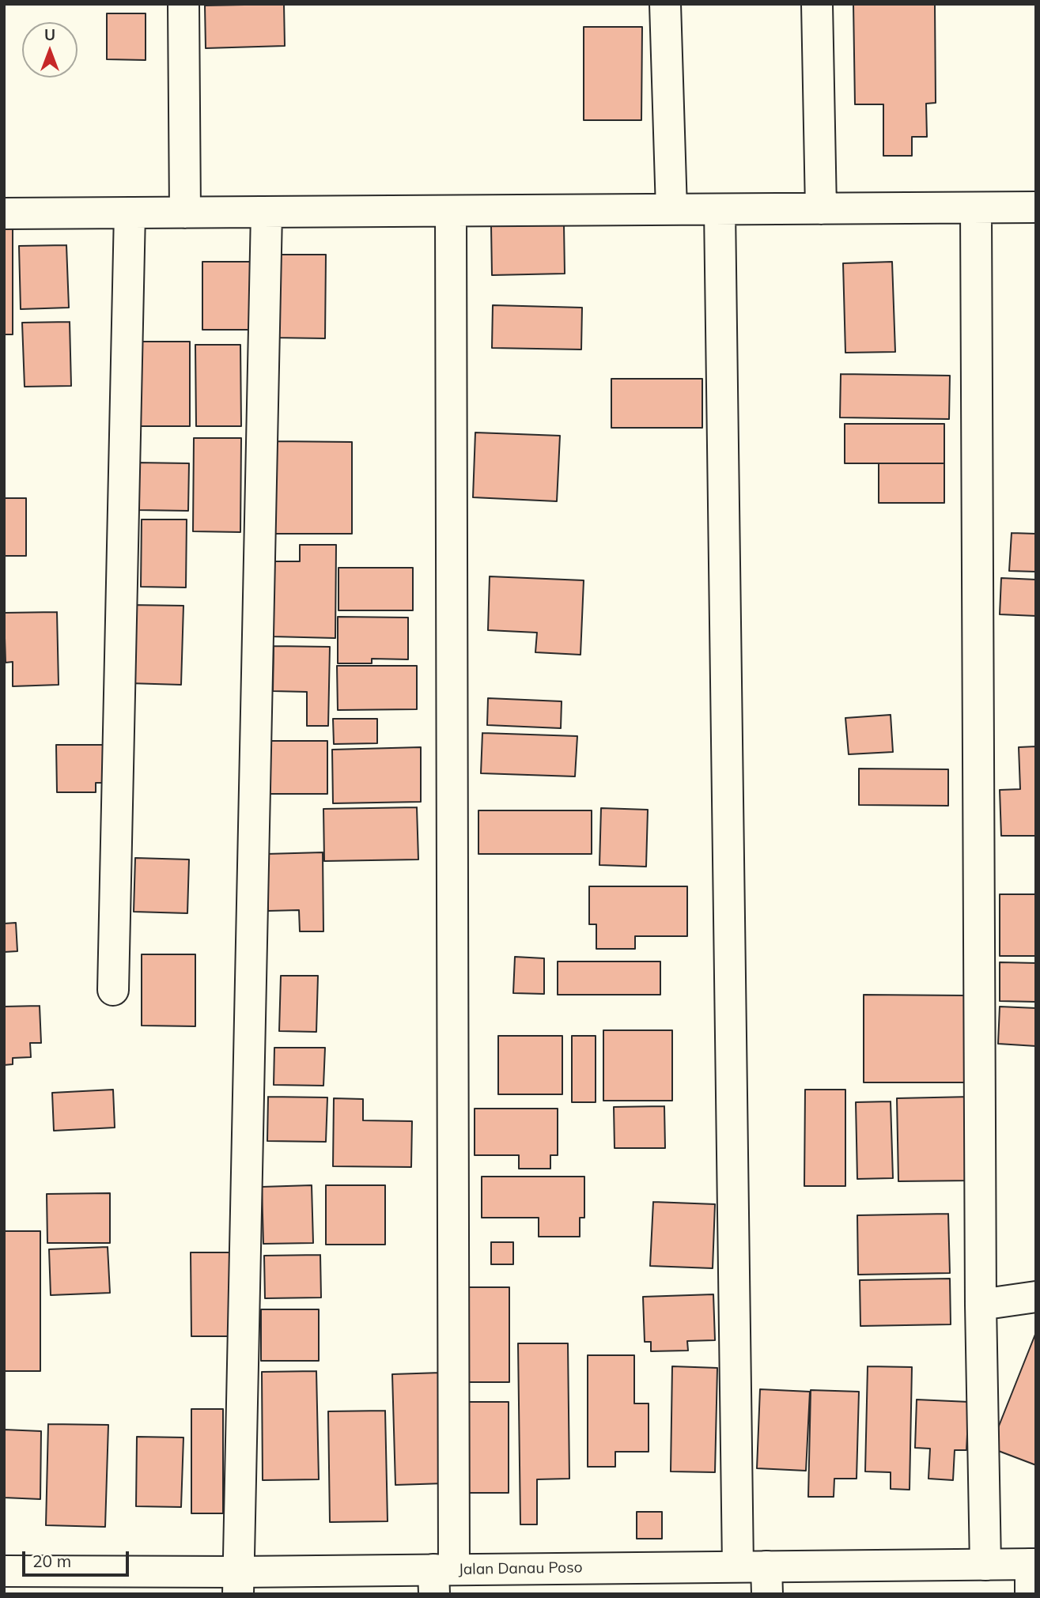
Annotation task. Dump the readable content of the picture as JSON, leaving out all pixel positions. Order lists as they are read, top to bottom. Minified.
{"streets":{"street":["Jalan Danau Poso"]},"scale_bar":"20 m","north":"top"}
